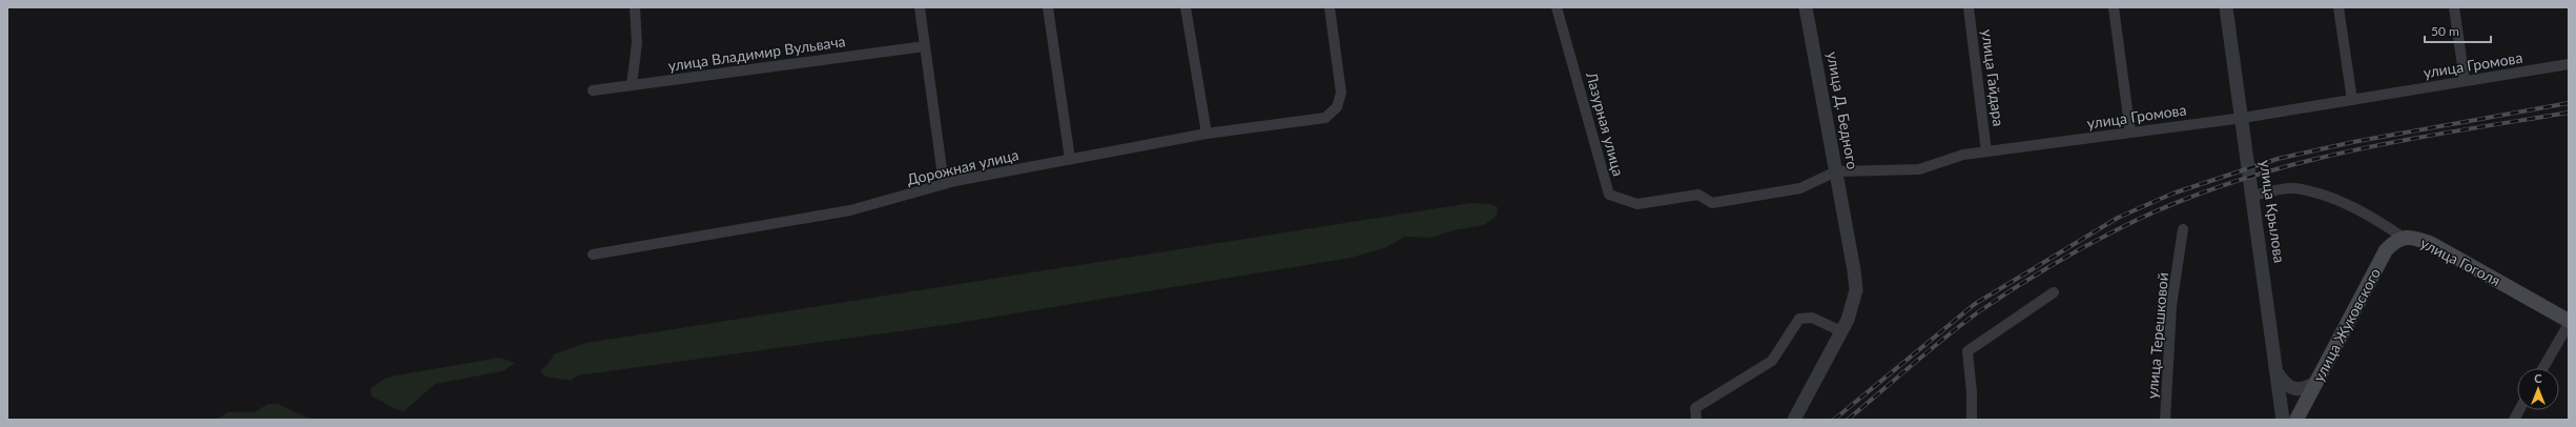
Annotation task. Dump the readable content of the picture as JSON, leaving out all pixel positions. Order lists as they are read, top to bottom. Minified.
{"streets":{"main road":["улица Гоголя","улица Жуковского"],"street":["улица Владимир Вульвача","улица Громова","улица Гайдара","улица Д. Бедного","Лазурная улица","Дорожная улица","улица Крылова","улица Терешковой"]},"crossings":[["улица Громова","улица Гайдара"],["улица Громова","улица Д. Бедного"],["улица Громова","Лазурная улица"],["улица Громова","улица Крылова"],["улица Крылова","улица Гоголя"],["улица Гоголя","улица Жуковского"]],"scale_bar":"50 m","north":"top"}
